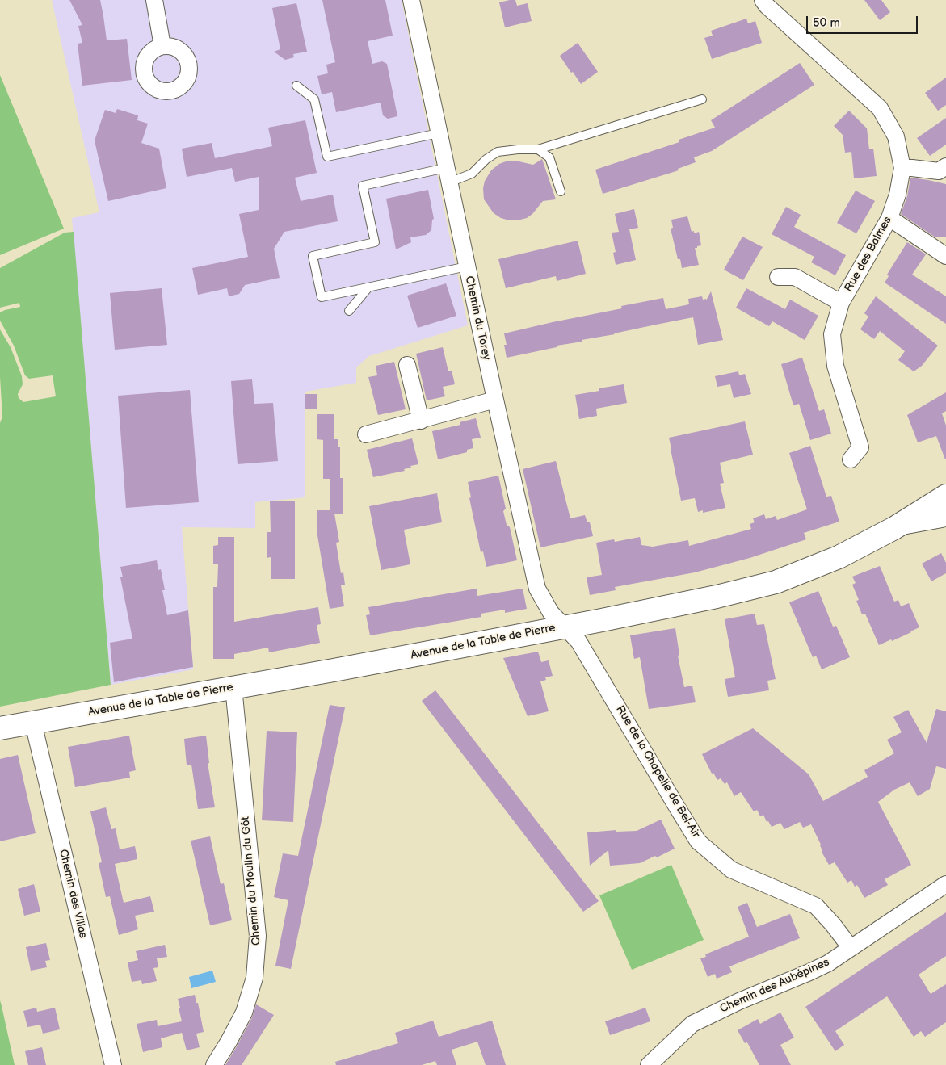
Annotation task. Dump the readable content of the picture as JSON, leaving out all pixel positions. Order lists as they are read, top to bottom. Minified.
{"streets":{"main road":["Avenue de la Table de Pierre"],"street":["Rue des Balmes","Chemin du Torey","Rue de la Chapelle de Bel-Air","Chemin du Moulin du Gôt","Chemin des Villas","Chemin des Aubépines"]},"crossings":[["Chemin du Torey","Avenue de la Table de Pierre"],["Chemin du Torey","Rue de la Chapelle de Bel-Air"],["Avenue de la Table de Pierre","Rue de la Chapelle de Bel-Air"],["Avenue de la Table de Pierre","Chemin du Moulin du Gôt"],["Avenue de la Table de Pierre","Chemin des Villas"],["Rue de la Chapelle de Bel-Air","Chemin des Aubépines"]],"scale_bar":"50 m"}
